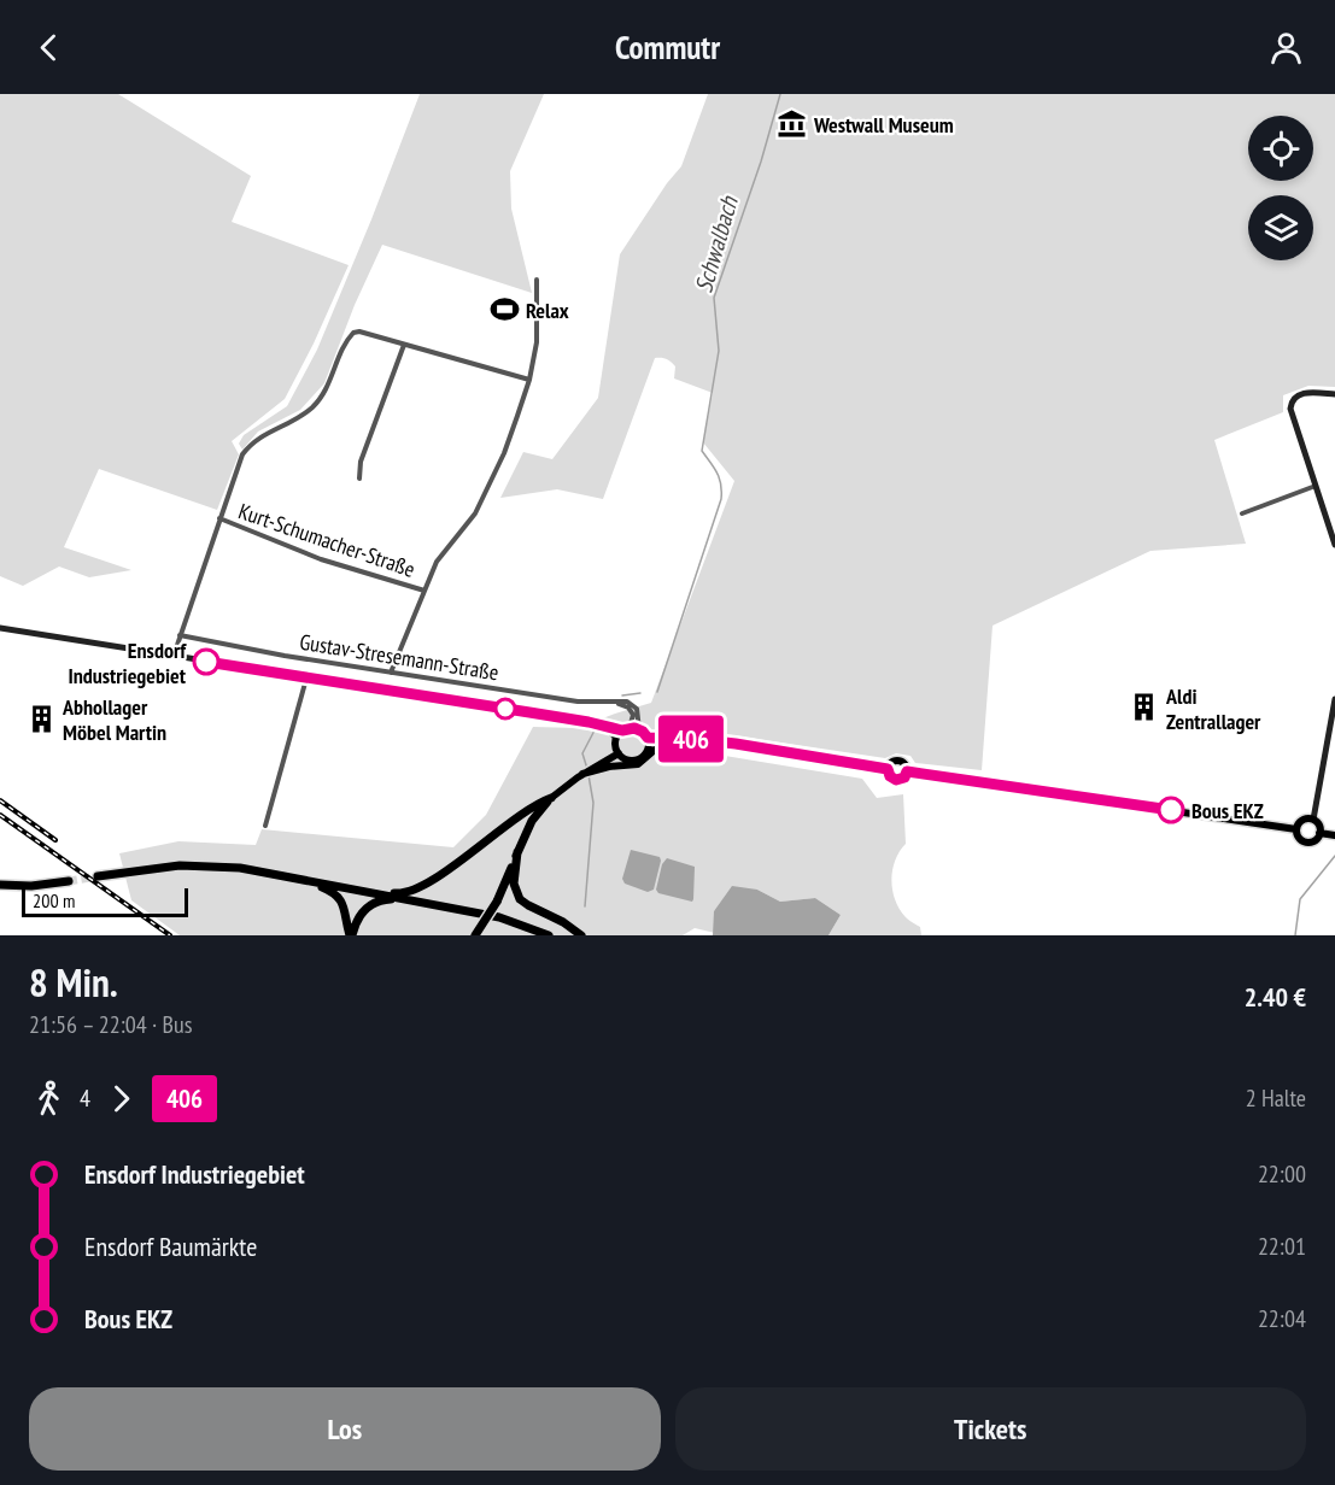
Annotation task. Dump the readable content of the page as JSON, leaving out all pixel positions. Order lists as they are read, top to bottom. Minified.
{"streets":{"street":["Kurt-Schumacher-Straße","Gustav-Stresemann-Straße"]},"water":["Schwalbach"],"places":{"museum":["Westwall Museum"],"sports":["Relax"],"other":["Ensdorf Industriegebiet","Bous EKZ"],"building":["Aldi Zentrallager","Abhollager Möbel Martin"]},"lines":["bus line 406"],"scale_bar":"200 m","page":{"header":"Commutr","on_map":"406","scale":"200 m","heading":["8 Min.","21:56 – 22:04 · Bus","2.40 €"],"legs":["4","406","2 Halte"],"list":[{"name":"Ensdorf Industriegebiet","value":"22:00"},{"name":"Ensdorf Baumärkte","value":"22:01"},{"name":"Bous EKZ","value":"22:04"}],"buttons":["Los","Tickets"]}}
